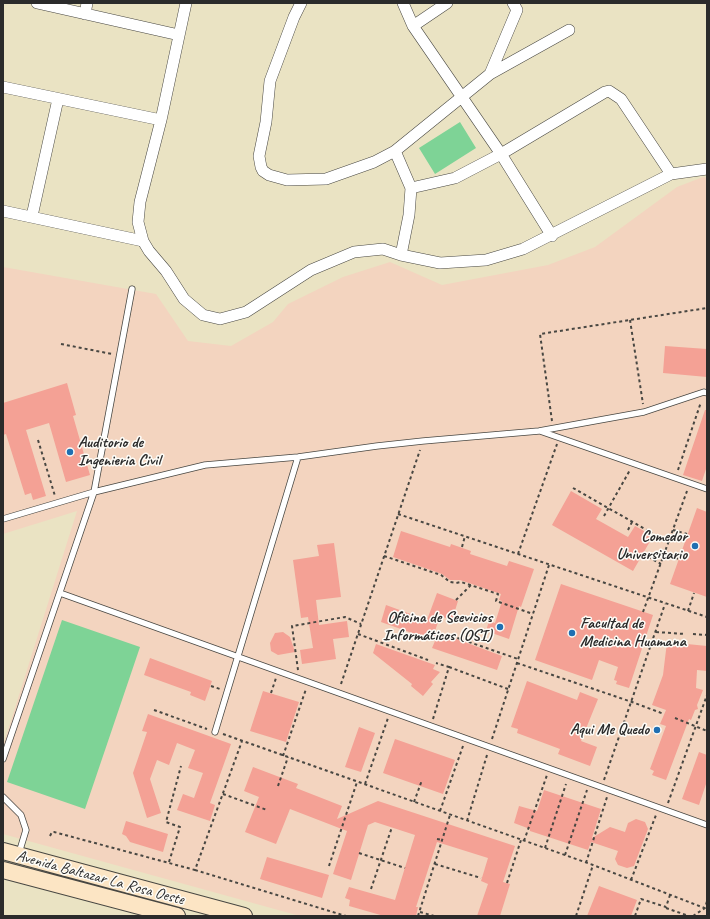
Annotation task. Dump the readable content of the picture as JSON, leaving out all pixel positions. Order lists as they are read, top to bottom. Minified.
{"streets":{"street":["Avenida Baltazar La Rosa Oeste"]},"places":["Auditorio de Ingenieria Civil","Comedor Universitario","Oficina de Seevicios Informáticos (OSI)","Facultad de Medicina Huamana","Aqui Me Quedo"]}
